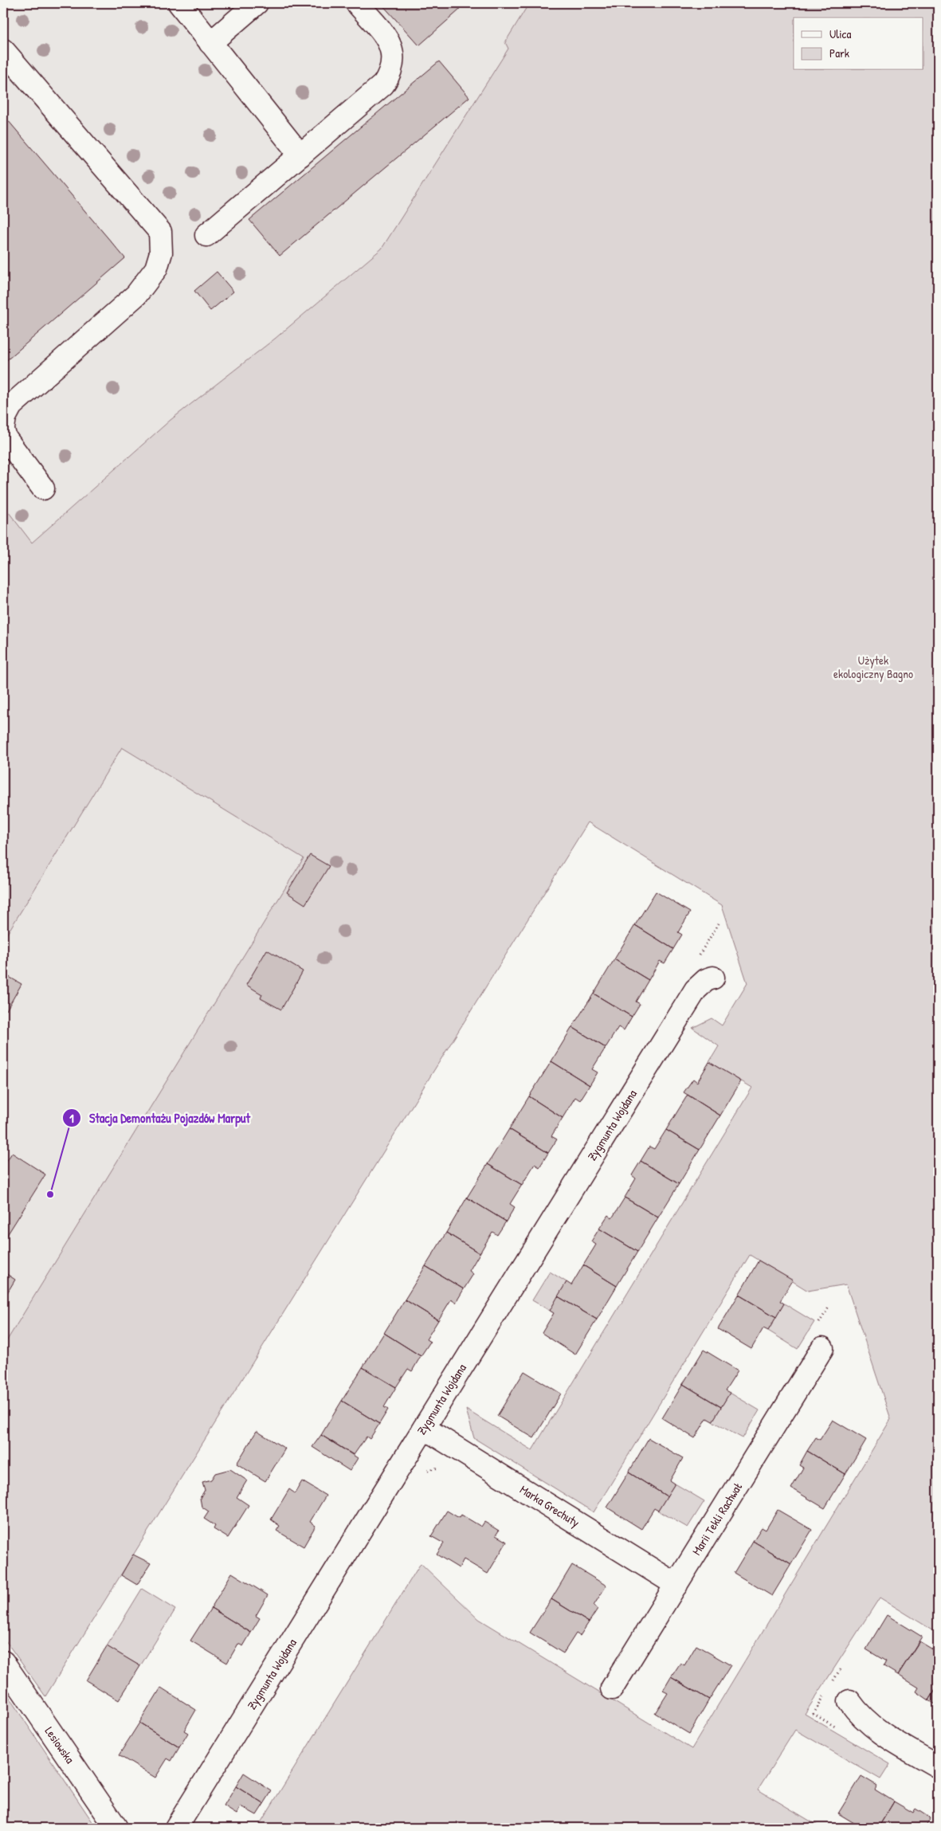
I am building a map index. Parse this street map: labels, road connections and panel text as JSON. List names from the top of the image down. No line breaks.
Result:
{"streets":{"street":["Zygmunta Wojdana","Marka Grechuty","Marii Tekli Rachwał","Lesiowska"]},"crossings":[["Zygmunta Wojdana","Marka Grechuty"],["Marka Grechuty","Marii Tekli Rachwał"]],"parks":["Użytek ekologiczny Bagno"],"places":["Stacja Demontażu Pojazdów Marput"],"legend":["Ulica","Park"]}
